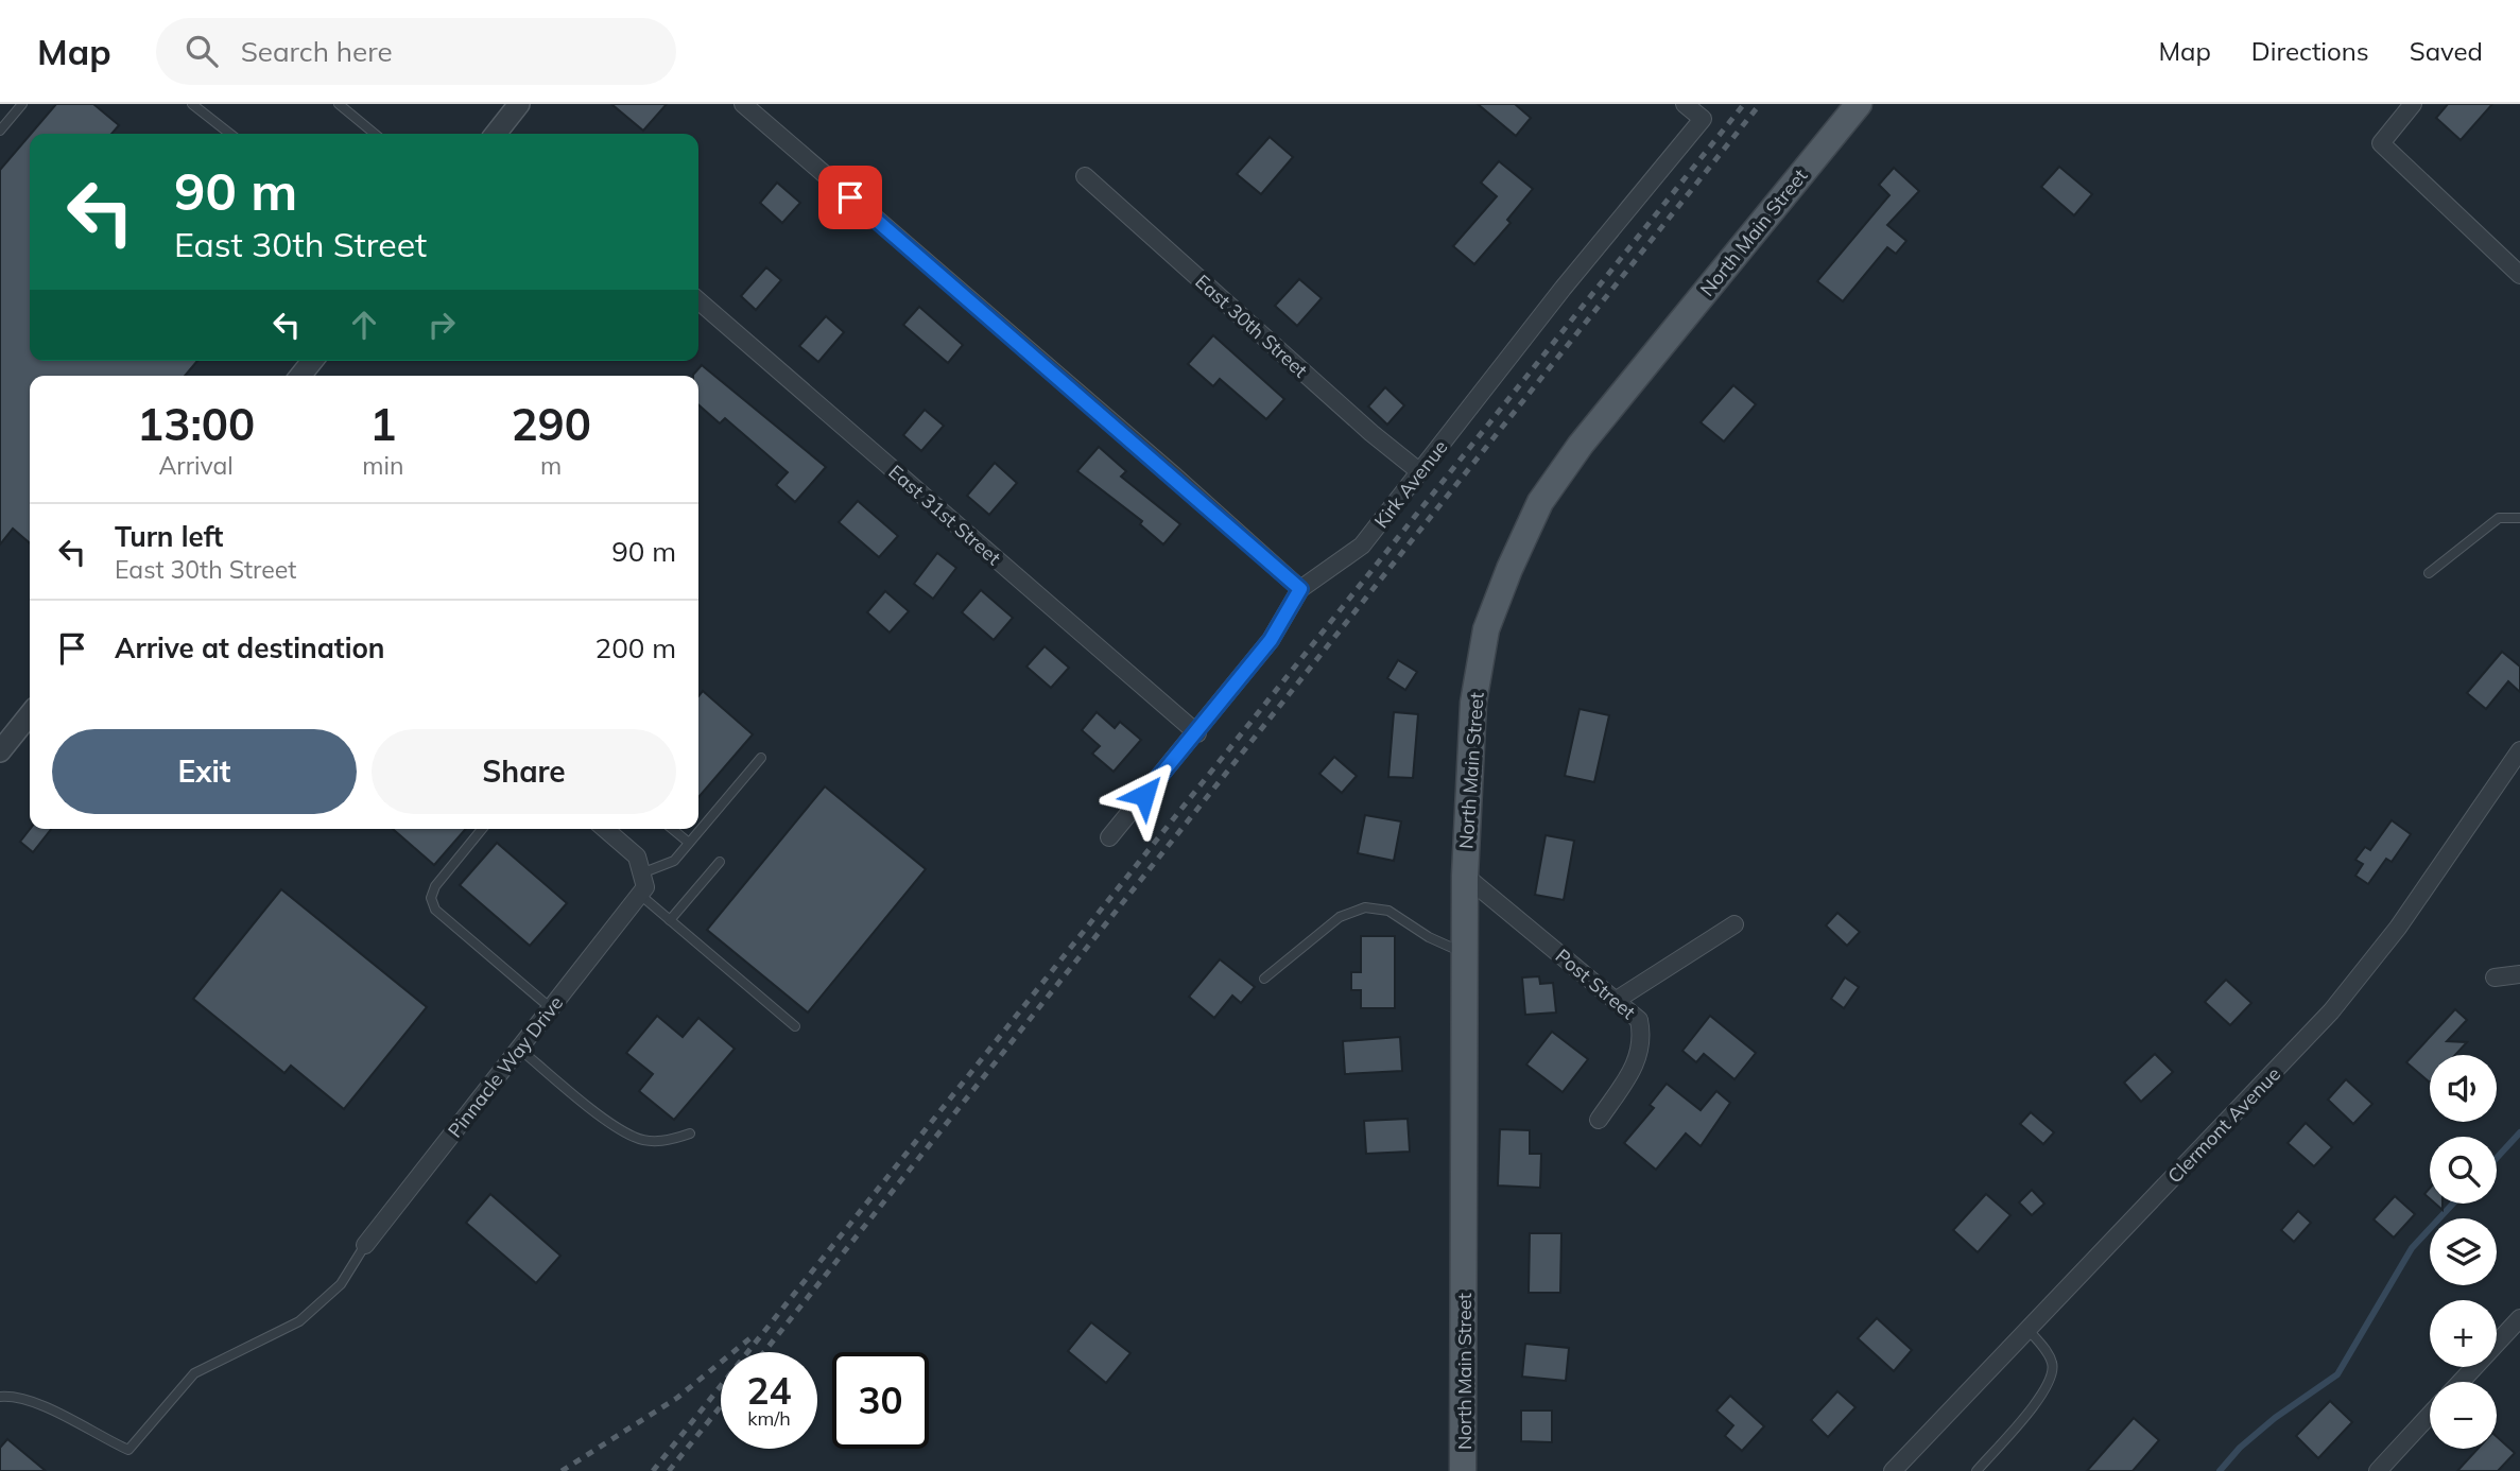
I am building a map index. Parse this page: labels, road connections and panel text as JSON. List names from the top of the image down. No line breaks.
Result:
{"streets":{"main road":["North Main Street"],"street":["East 30th Street","Kirk Avenue","East 31st Street","Post Street","Pinnacle Way Drive","Clermont Avenue"]},"crossings":[["North Main Street","Post Street"],["East 30th Street","Kirk Avenue"],["Kirk Avenue","East 31st Street"]],"page":{"header":"Map","search":"Search here","nav":["Map","Directions","Saved"],"turn":["90 m","East 30th Street"],"eta":["13:00","Arrival","1","min","290","m"],"list":[{"name":"Turn left","note":"East 30th Street","value":"90 m"},{"name":"Arrive at destination","value":"200 m"}],"buttons":["Exit","Share"],"map_buttons":["+","−"],"speed":"24 km/h","limit":"30"}}
